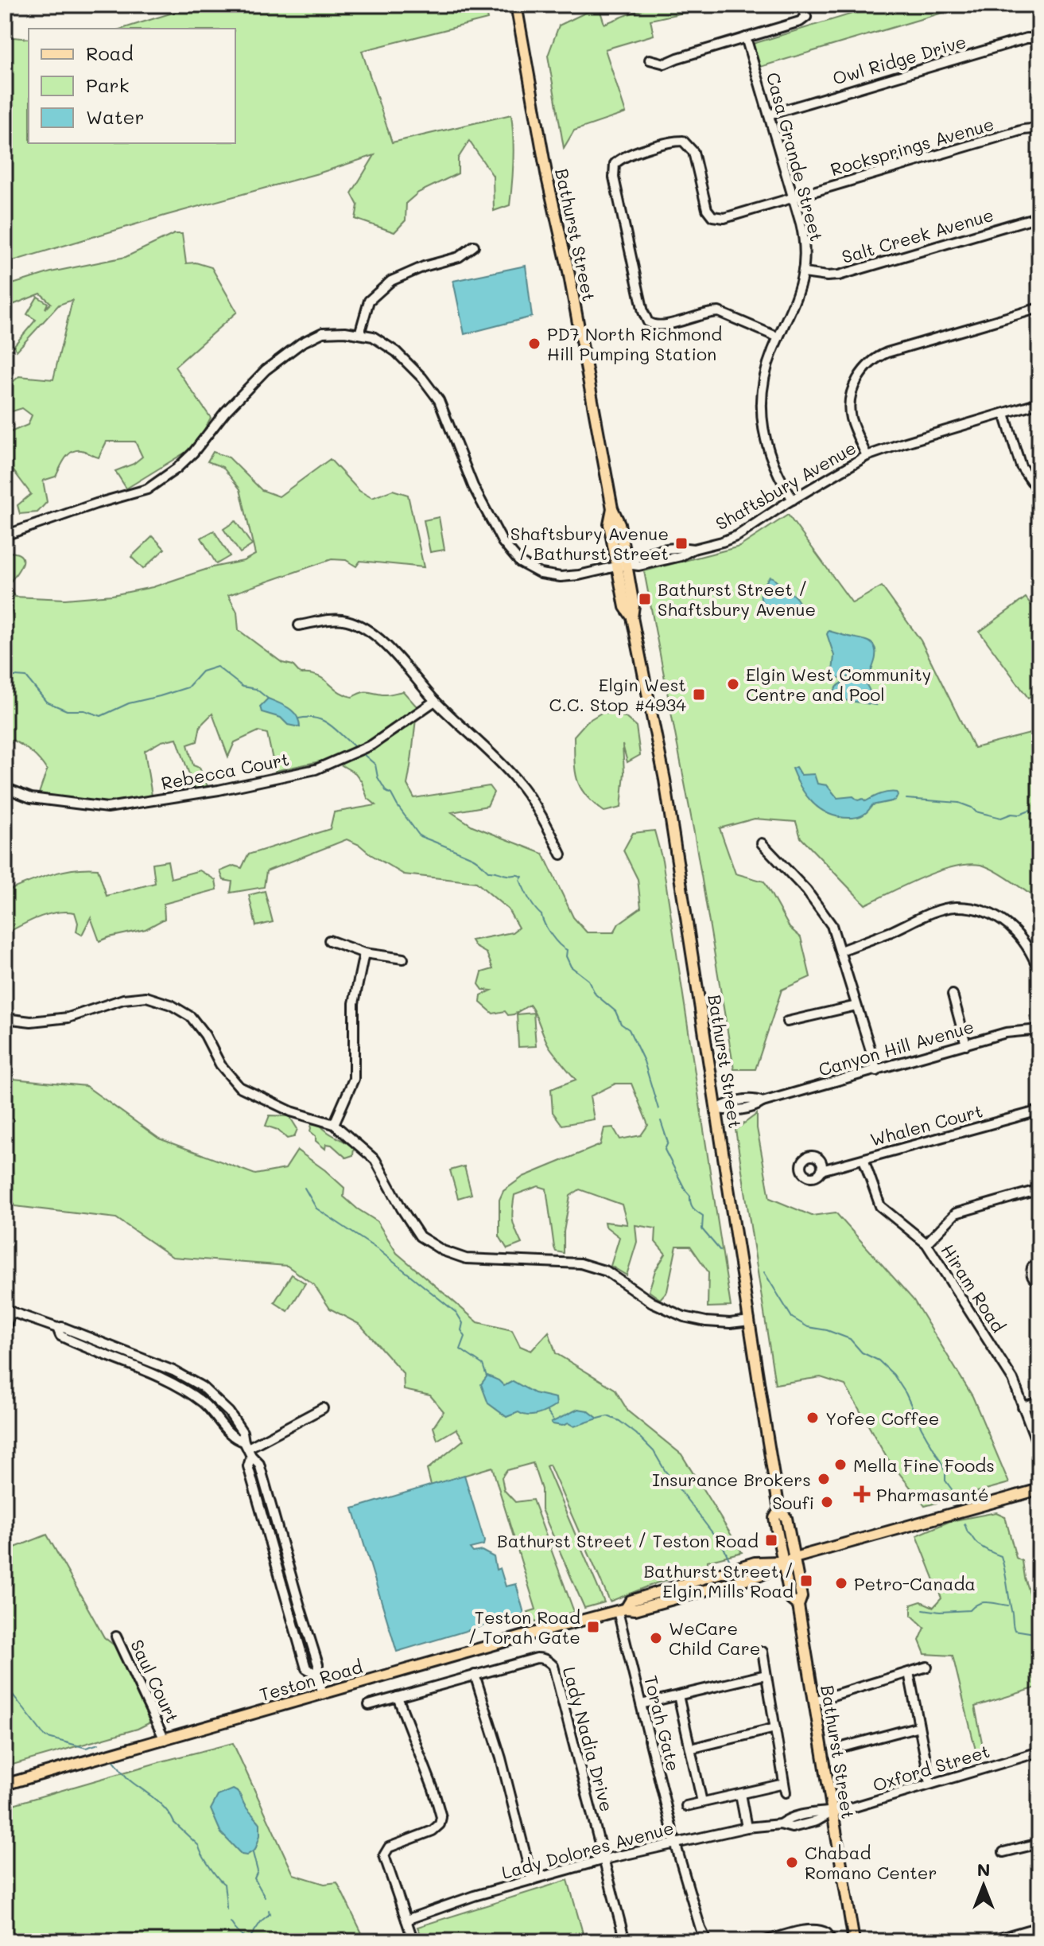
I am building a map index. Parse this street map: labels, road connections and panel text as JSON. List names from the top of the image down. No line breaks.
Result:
{"streets":{"main road":["Bathurst Street","Teston Road"],"street":["Owl Ridge Drive","Rocksprings Avenue","Casa Grande Street","Salt Creek Avenue","Shaftsbury Avenue","Rebecca Court","Canyon Hill Avenue","Whalen Court","Hiram Road","Saul Court","Torah Gate","Lady Nadia Drive","Oxford Street","Lady Dolores Avenue"]},"crossings":[["Owl Ridge Drive","Casa Grande Street"],["Rocksprings Avenue","Casa Grande Street"],["Casa Grande Street","Salt Creek Avenue"],["Casa Grande Street","Shaftsbury Avenue"],["Bathurst Street","Shaftsbury Avenue"],["Bathurst Street","Canyon Hill Avenue"],["Bathurst Street","Teston Road"],["Bathurst Street","Oxford Street"],["Bathurst Street","Lady Dolores Avenue"],["Whalen Court","Hiram Road"],["Teston Road","Saul Court"],["Teston Road","Torah Gate"],["Torah Gate","Lady Dolores Avenue"],["Lady Nadia Drive","Lady Dolores Avenue"],["Oxford Street","Lady Dolores Avenue"]],"places":{"other":["PD7 North Richmond Hill Pumping Station","Elgin West Community Centre and Pool","Yofee Coffee","Mella Fine Foods","Insurance Brokers","Soufi","Petro-Canada","WeCare Child Care","Chabad Romano Center"],"transit":["Shaftsbury Avenue / Bathurst Street","Bathurst Street / Shaftsbury Avenue","Elgin West C.C. Stop #4934","Bathurst Street / Teston Road","Bathurst Street / Elgin Mills Road","Teston Road / Torah Gate"],"health":["Pharmasanté"]},"legend":["Road","Park","Water"],"north":"top"}
